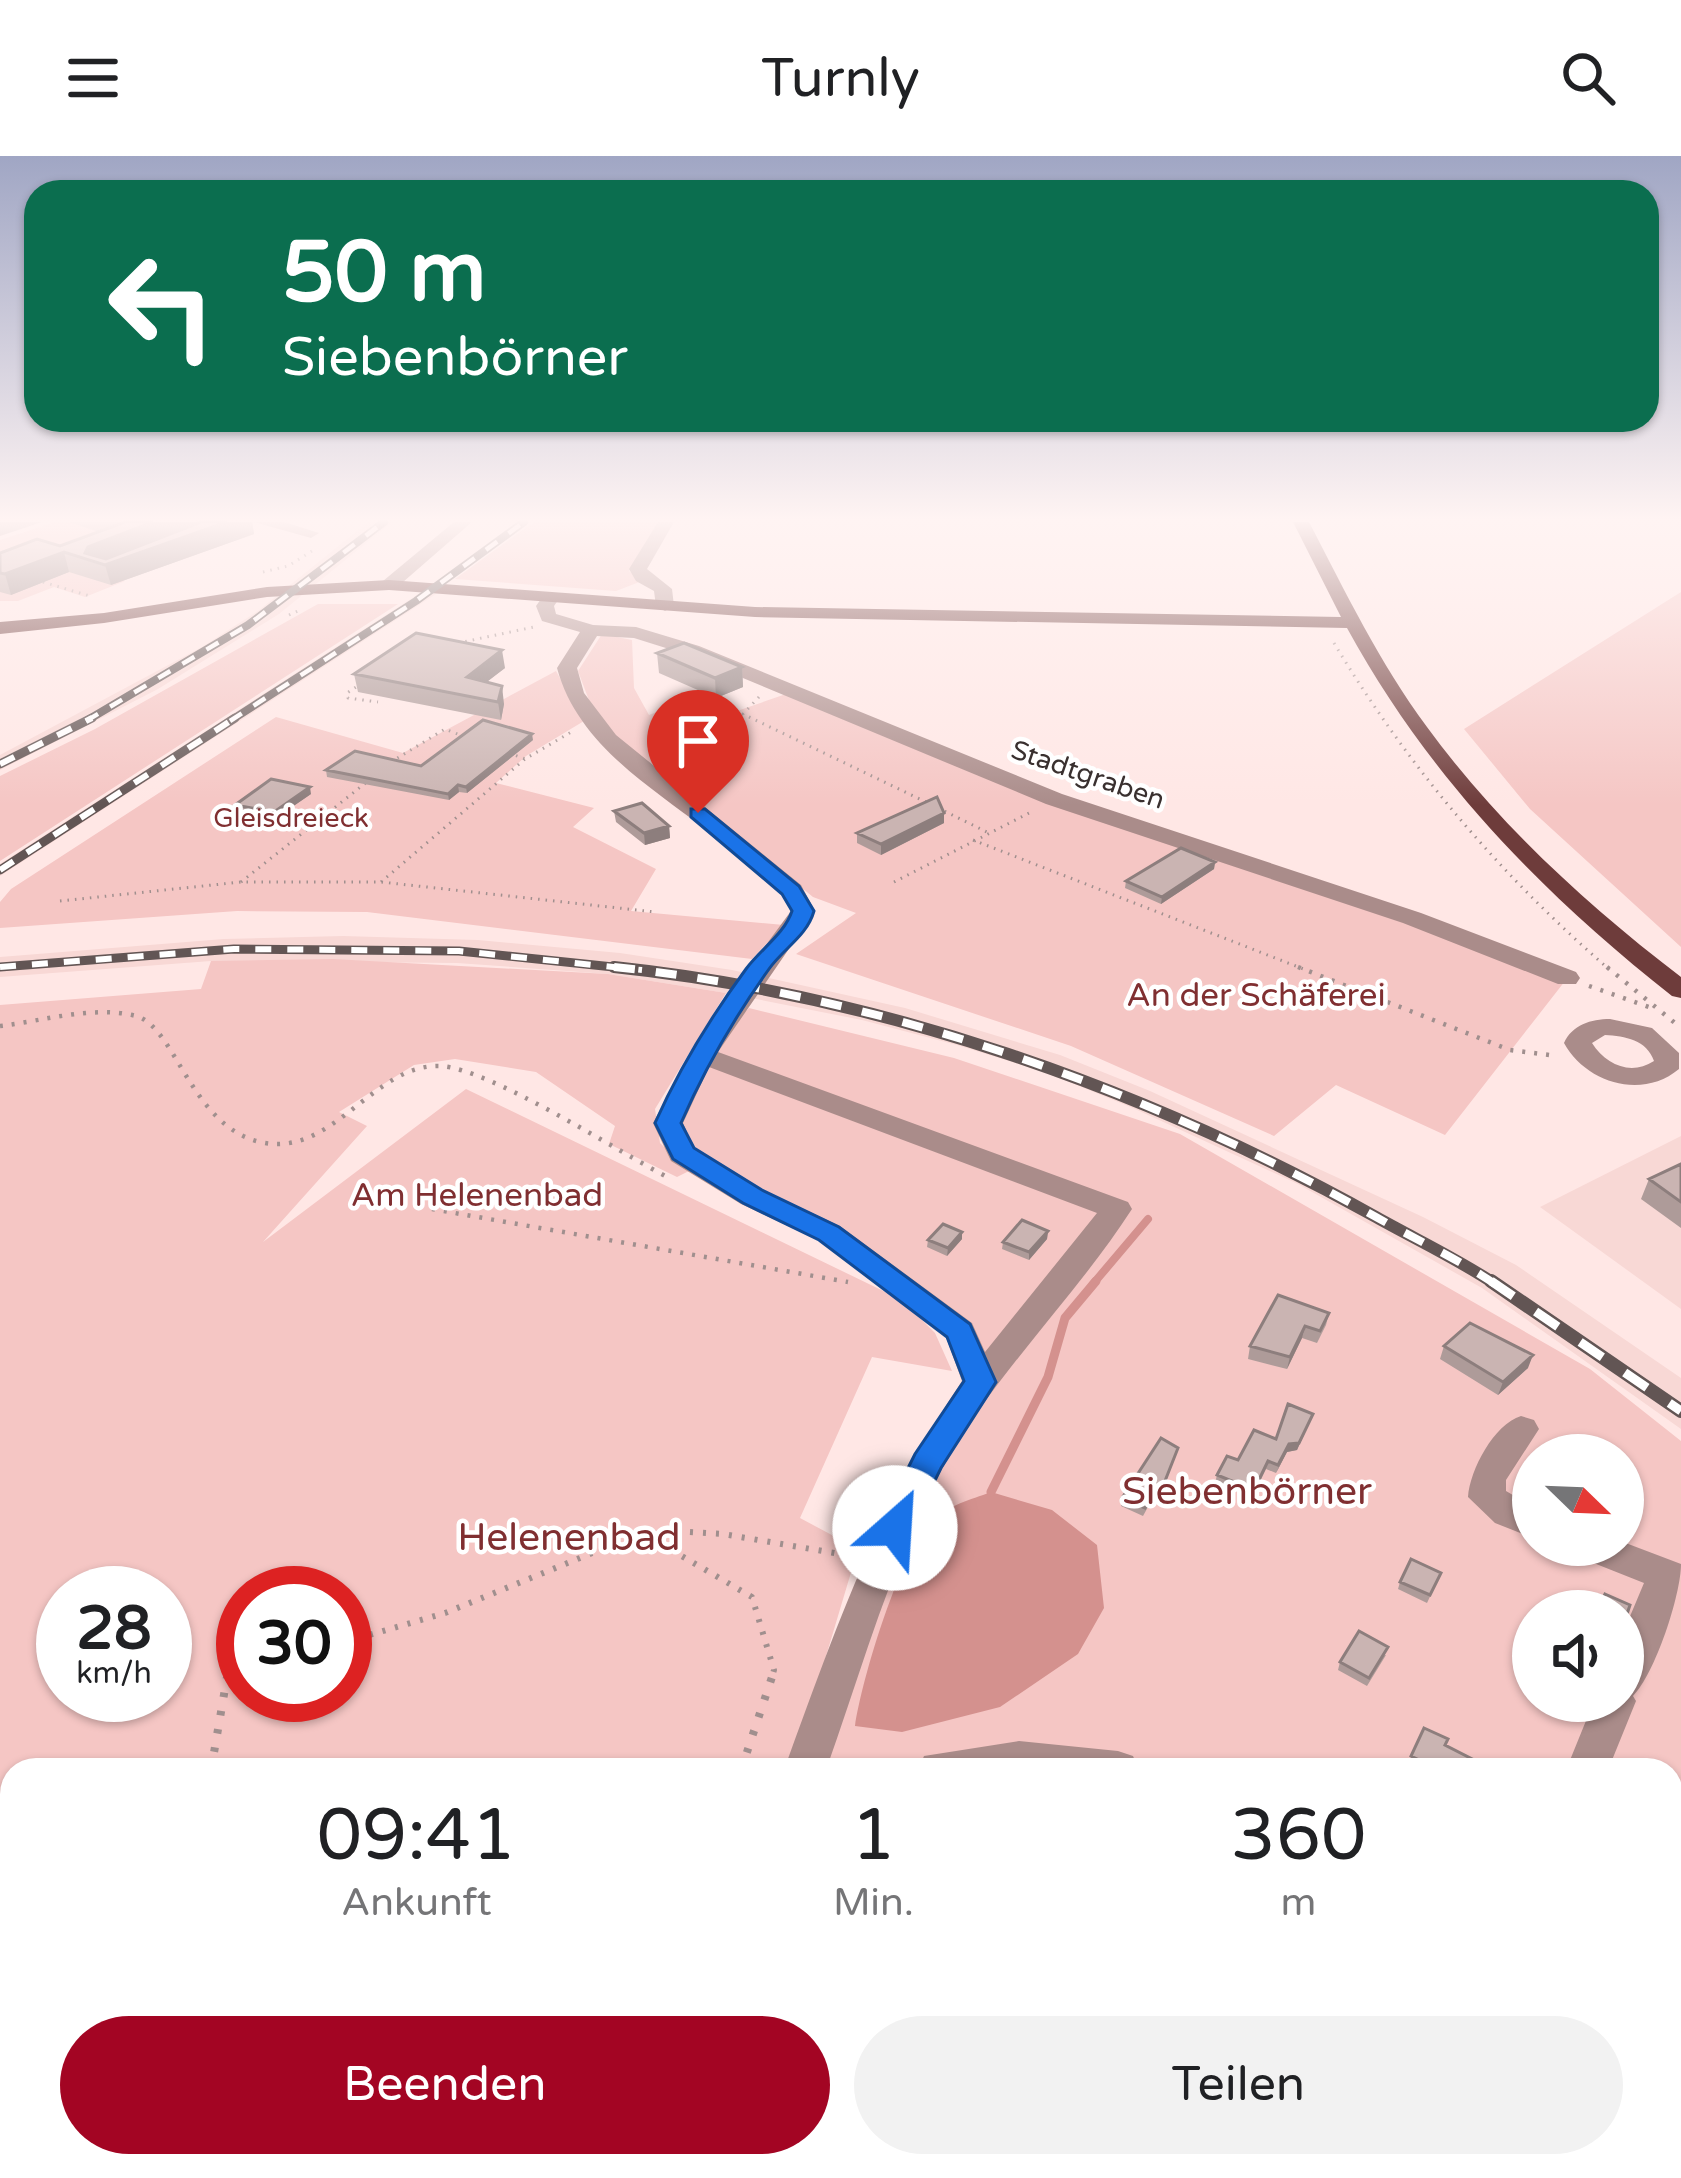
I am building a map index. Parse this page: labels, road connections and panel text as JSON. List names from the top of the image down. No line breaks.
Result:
{"streets":{"street":["Stadtgraben"]},"parks":["Gleisdreieck","An der Schäferei","Am Helenenbad","Siebenbörner","Helenenbad"],"north":"bottom right","page":{"header":"Turnly","turn":["50 m","Siebenbörner"],"speed":"28 km/h","limit":"30","eta":["09:41","Ankunft","1","Min.","360","m"],"buttons":["Beenden","Teilen"]}}
